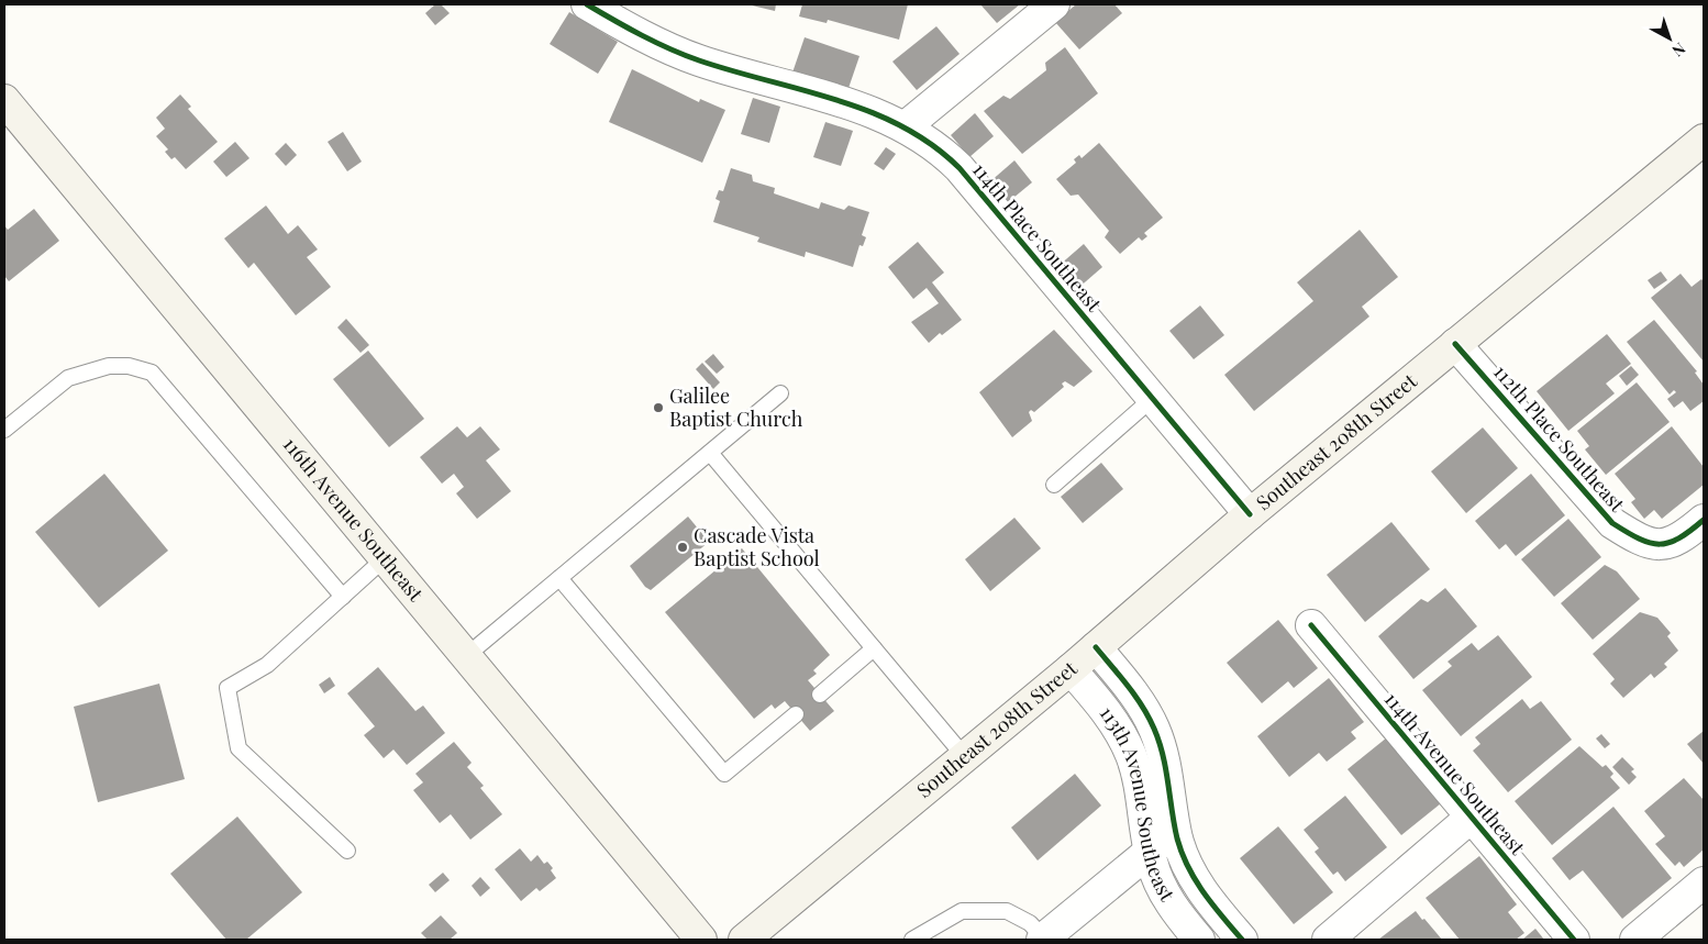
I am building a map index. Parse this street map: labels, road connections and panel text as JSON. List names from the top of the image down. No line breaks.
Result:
{"streets":{"main road":["Southeast 208th Street","116th Avenue Southeast"],"street":["114th Place Southeast","112th Place Southeast","114th Avenue Southeast","113th Avenue Southeast"]},"crossings":[["114th Place Southeast","Southeast 208th Street"],["112th Place Southeast","Southeast 208th Street"],["Southeast 208th Street","113th Avenue Southeast"]],"places":["Galilee Baptist Church","Cascade Vista Baptist School"],"north":"bottom right"}
